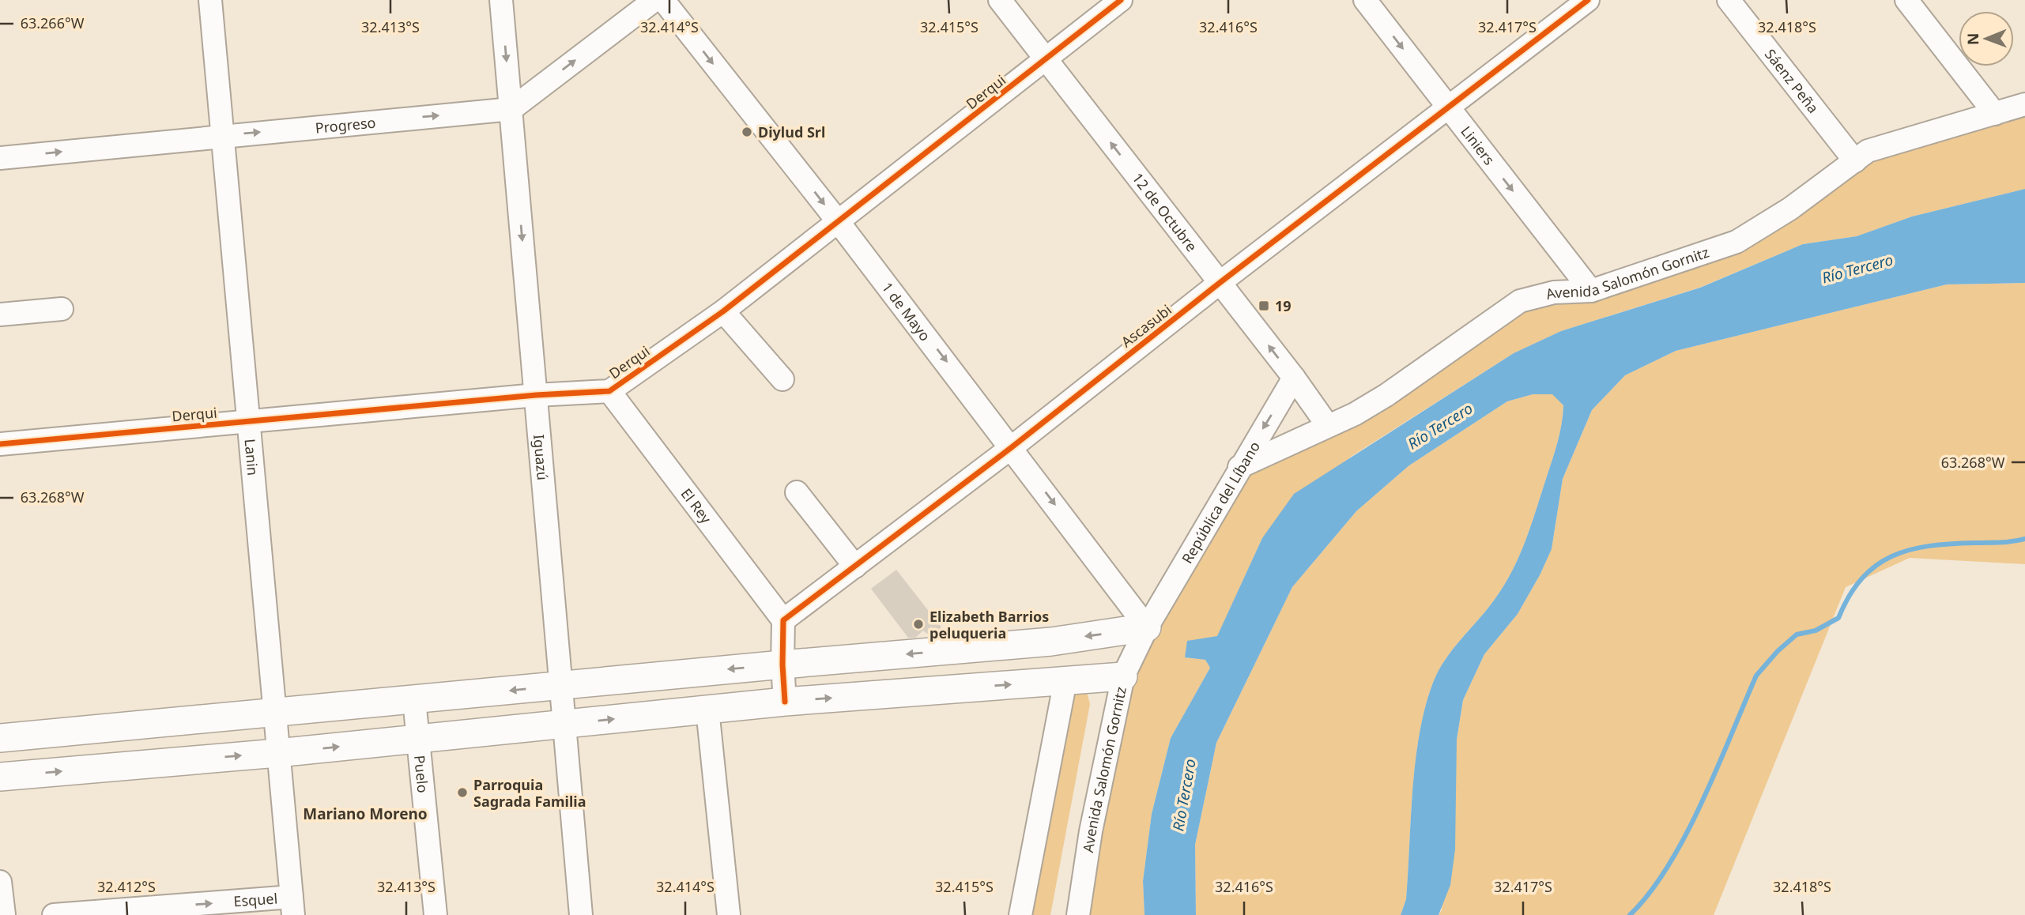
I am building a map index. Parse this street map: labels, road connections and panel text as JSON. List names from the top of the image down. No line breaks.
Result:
{"streets":{"street":["Sáenz Peña","Derqui","Progreso","Liniers","12 de Octubre","Avenida Salomón Gornitz","1 de Mayo","Ascasubi","Lanin","Iguazú","República del Líbano","El Rey","Puelo","Esquel"]},"crossings":[["Sáenz Peña","Avenida Salomón Gornitz"],["Derqui","12 de Octubre"],["Derqui","1 de Mayo"],["Derqui","Lanin"],["Derqui","Iguazú"],["Derqui","El Rey"],["Progreso","Lanin"],["Progreso","Iguazú"],["Liniers","Avenida Salomón Gornitz"],["Liniers","Ascasubi"],["12 de Octubre","Avenida Salomón Gornitz"],["12 de Octubre","Ascasubi"],["12 de Octubre","República del Líbano"],["Avenida Salomón Gornitz","1 de Mayo"],["Avenida Salomón Gornitz","República del Líbano"],["1 de Mayo","Ascasubi"],["1 de Mayo","República del Líbano"],["Ascasubi","El Rey"],["Lanin","Esquel"]],"one_way":["Progreso","Liniers","12 de Octubre","1 de Mayo","Iguazú","República del Líbano","Esquel"],"districts":["Mariano Moreno"],"water":["Río Tercero"],"places":{"other":["Diylud Srl","Elizabeth Barrios peluqueria","Parroquia Sagrada Familia"],"transit":["19"]},"north":"left","coordinates":["63.266°W","32.413°S","32.414°S","32.415°S","32.416°S","32.417°S","32.418°S","63.268°W","32.412°S"]}
